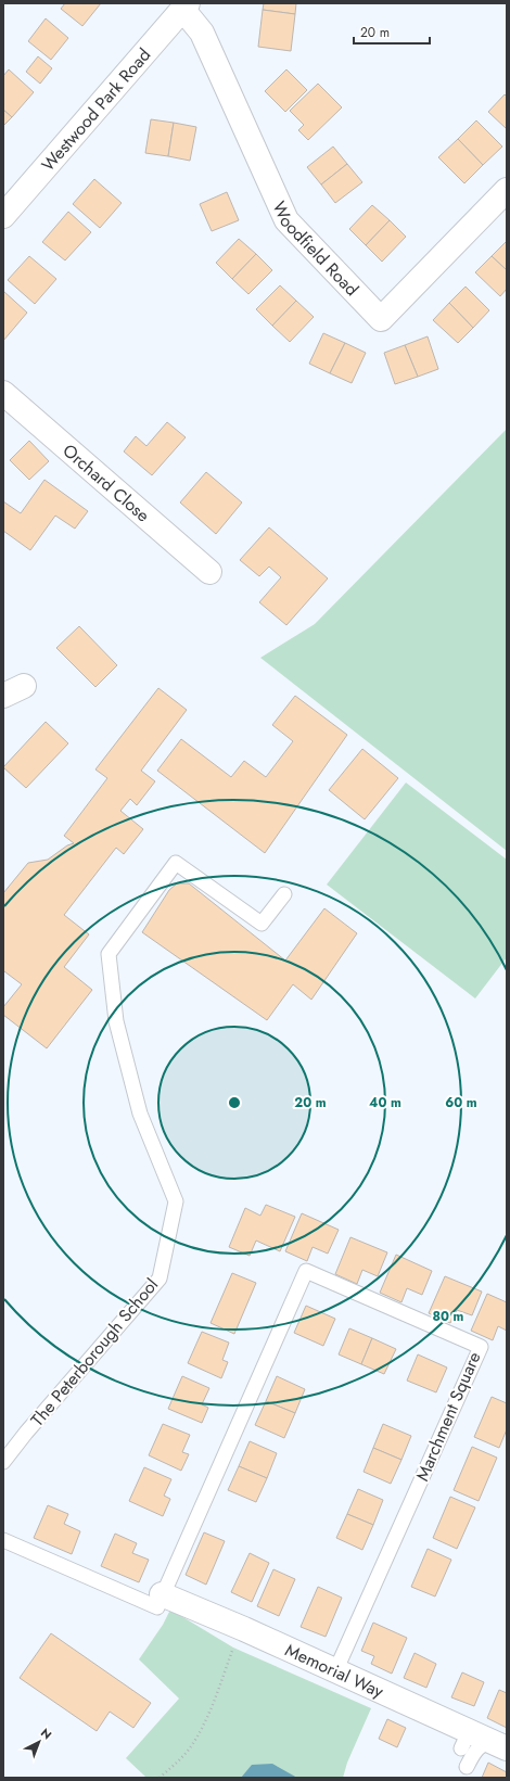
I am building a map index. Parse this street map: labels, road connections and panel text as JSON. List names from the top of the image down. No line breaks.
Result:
{"streets":{"street":["Westwood Park Road","Woodfield Road","Orchard Close","Memorial Way"],"lane":["The Peterborough School","Marchment Square"]},"crossings":[["Westwood Park Road","Woodfield Road"],["Marchment Square","Memorial Way"]],"scale_bar":"20 m","north":"top right","rings":["20 m","40 m","60 m","80 m"]}
